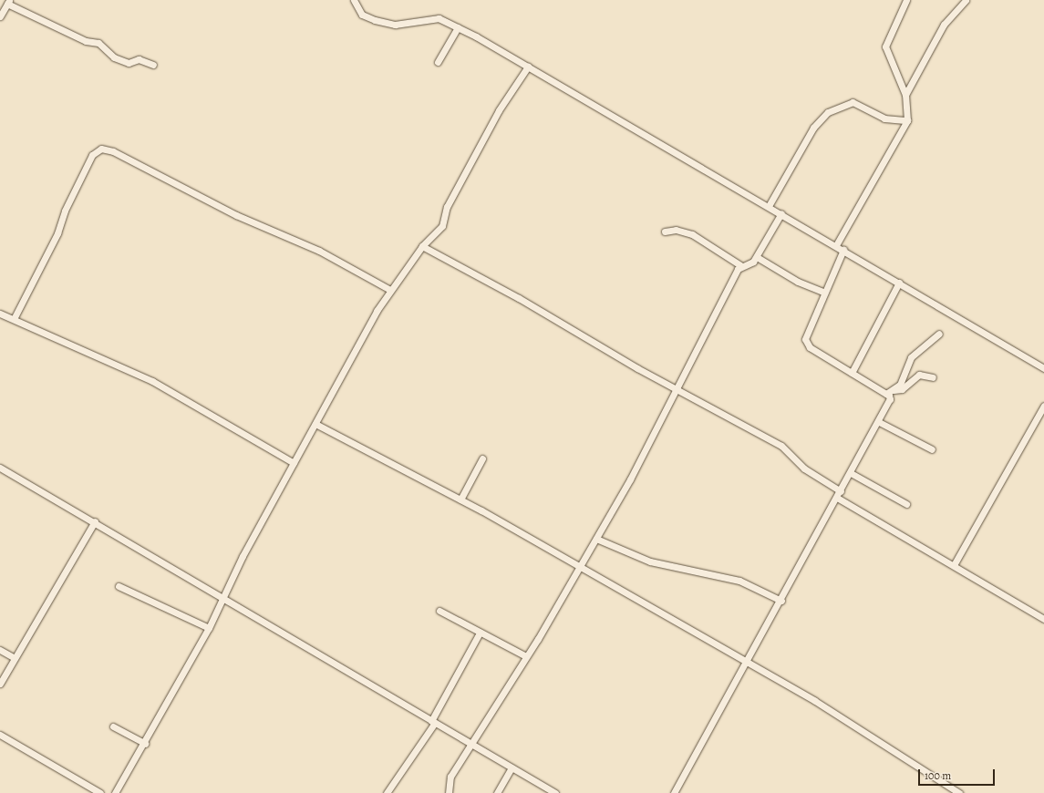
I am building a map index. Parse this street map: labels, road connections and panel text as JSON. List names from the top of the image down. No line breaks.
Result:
{"scale_bar":"100 m"}
